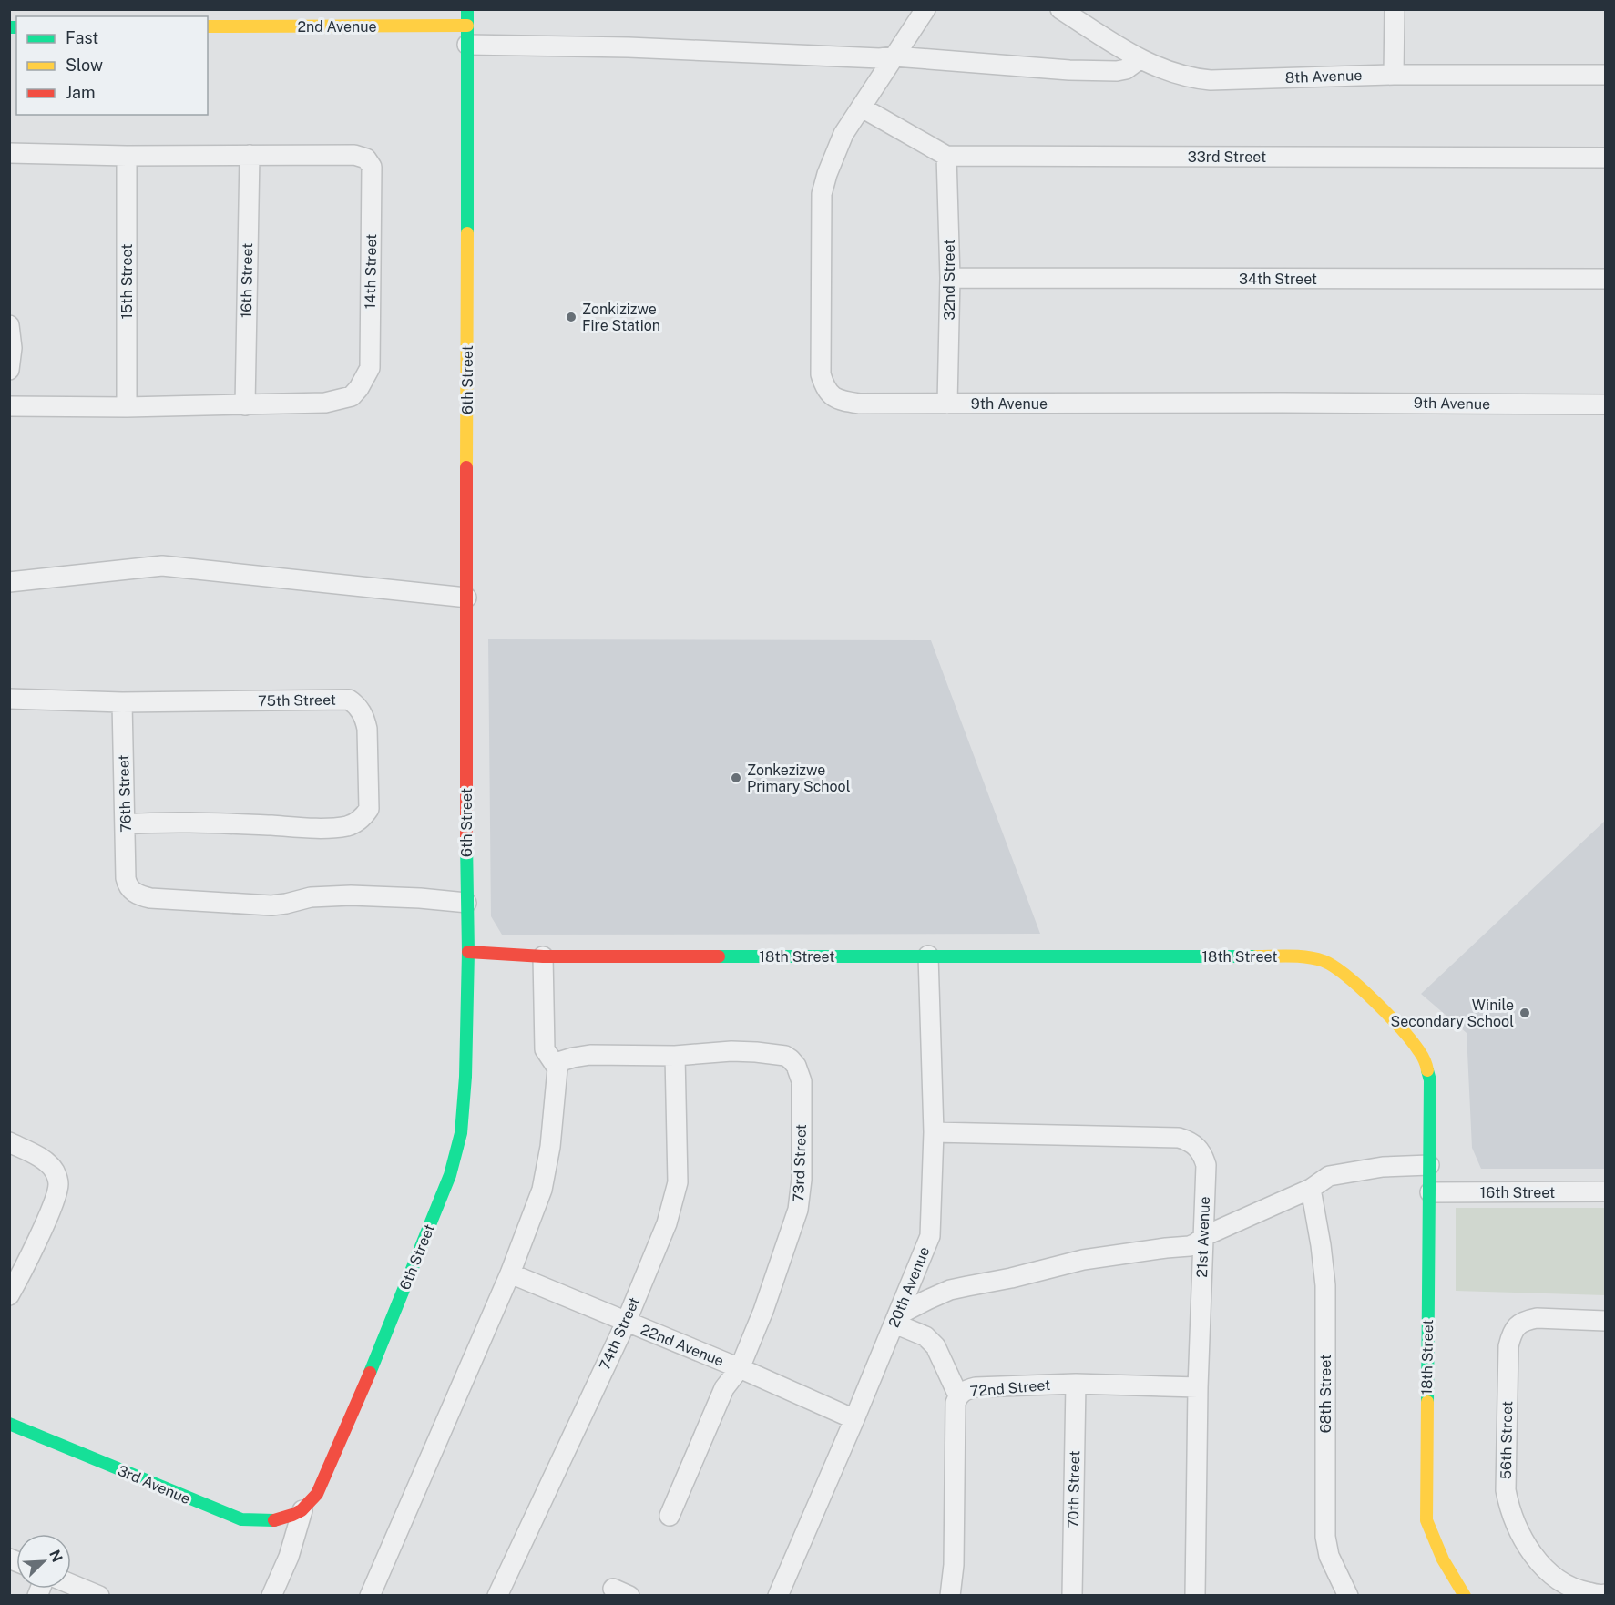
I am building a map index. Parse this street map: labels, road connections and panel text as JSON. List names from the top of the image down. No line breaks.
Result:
{"streets":{"street":["2nd Avenue","8th Avenue","33rd Street","14th Street","34th Street","32nd Street","16th Street","15th Street","6th Street","9th Avenue","75th Street","76th Street","18th Street","73rd Street","21st Avenue","20th Avenue","74th Street","22nd Avenue","72nd Street","68th Street","56th Street","3rd Avenue","70th Street"]},"crossings":[["2nd Avenue","6th Street"],["33rd Street","32nd Street"],["33rd Street","9th Avenue"],["14th Street","16th Street"],["14th Street","15th Street"],["34th Street","32nd Street"],["32nd Street","9th Avenue"],["16th Street","18th Street"],["6th Street","76th Street"],["6th Street","18th Street"],["6th Street","3rd Avenue"],["75th Street","76th Street"],["18th Street","20th Avenue"],["73rd Street","74th Street"],["73rd Street","22nd Avenue"],["21st Avenue","20th Avenue"],["21st Avenue","72nd Street"],["20th Avenue","22nd Avenue"],["74th Street","22nd Avenue"],["72nd Street","70th Street"]],"places":["Zonkizizwe Fire Station","Zonkezizwe Primary School","Winile Secondary School"],"legend":["Fast","Slow","Jam"],"north":"top right"}
